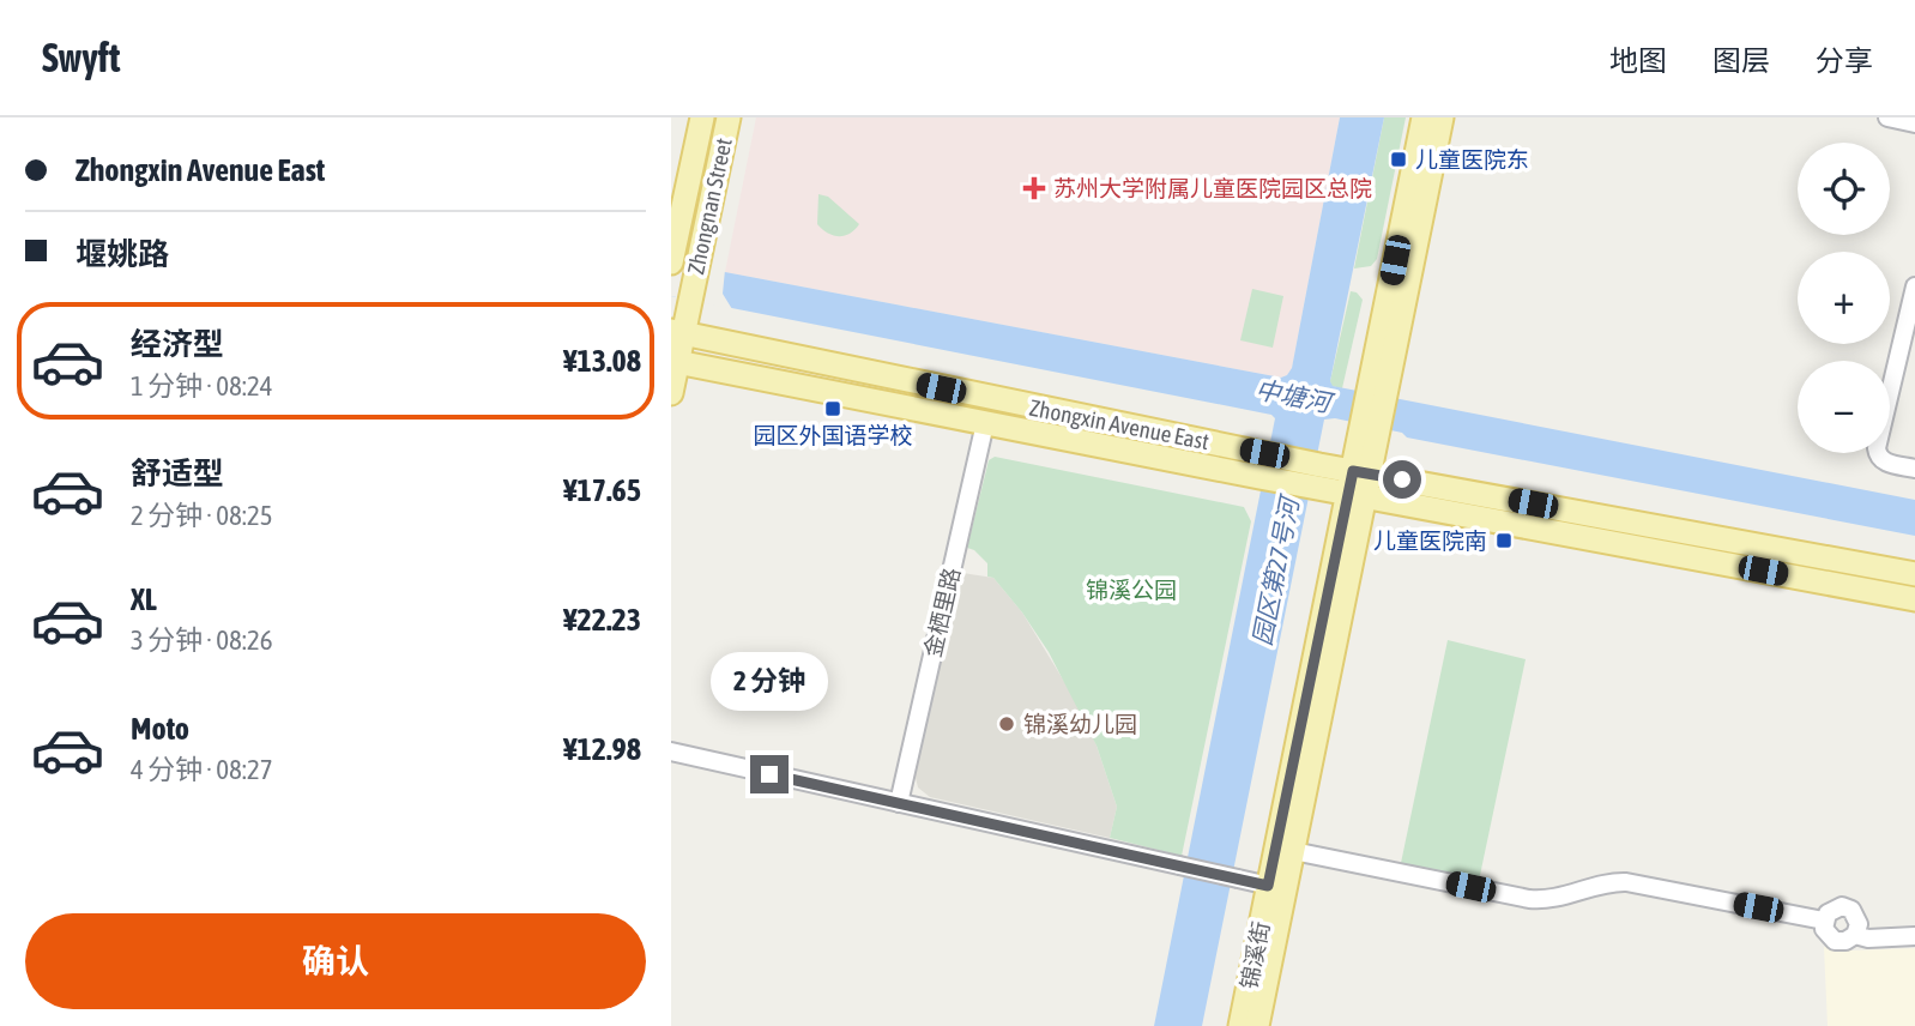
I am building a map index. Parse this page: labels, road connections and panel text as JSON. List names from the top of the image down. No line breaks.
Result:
{"streets":{"main road":["Zhongnan Street","Zhongxin Avenue East","锦溪街"],"street":["金栖里路"]},"crossings":[["Zhongnan Street","Zhongxin Avenue East"],["Zhongxin Avenue East","金栖里路"],["Zhongxin Avenue East","锦溪街"]],"water":["中塘河","园区第27号河"],"parks":["锦溪公园"],"places":{"transit":["儿童医院东","园区外国语学校","儿童医院南"],"health":["苏州大学附属儿童医院园区总院"],"other":["锦溪幼儿园"]},"page":{"header":"Swyft","nav":["地图","图层","分享"],"banner":["Zhongxin Avenue East","堰姚路"],"map_buttons":["+","−"],"list":[{"name":"经济型","note":"1 分钟 · 08:24","value":"¥13.08"},{"name":"舒适型","note":"2 分钟 · 08:25","value":"¥17.65"},{"name":"XL","note":"3 分钟 · 08:26","value":"¥22.23"},{"name":"Moto","note":"4 分钟 · 08:27","value":"¥12.98"}],"bubble":"2 分钟","buttons":"确认"}}
